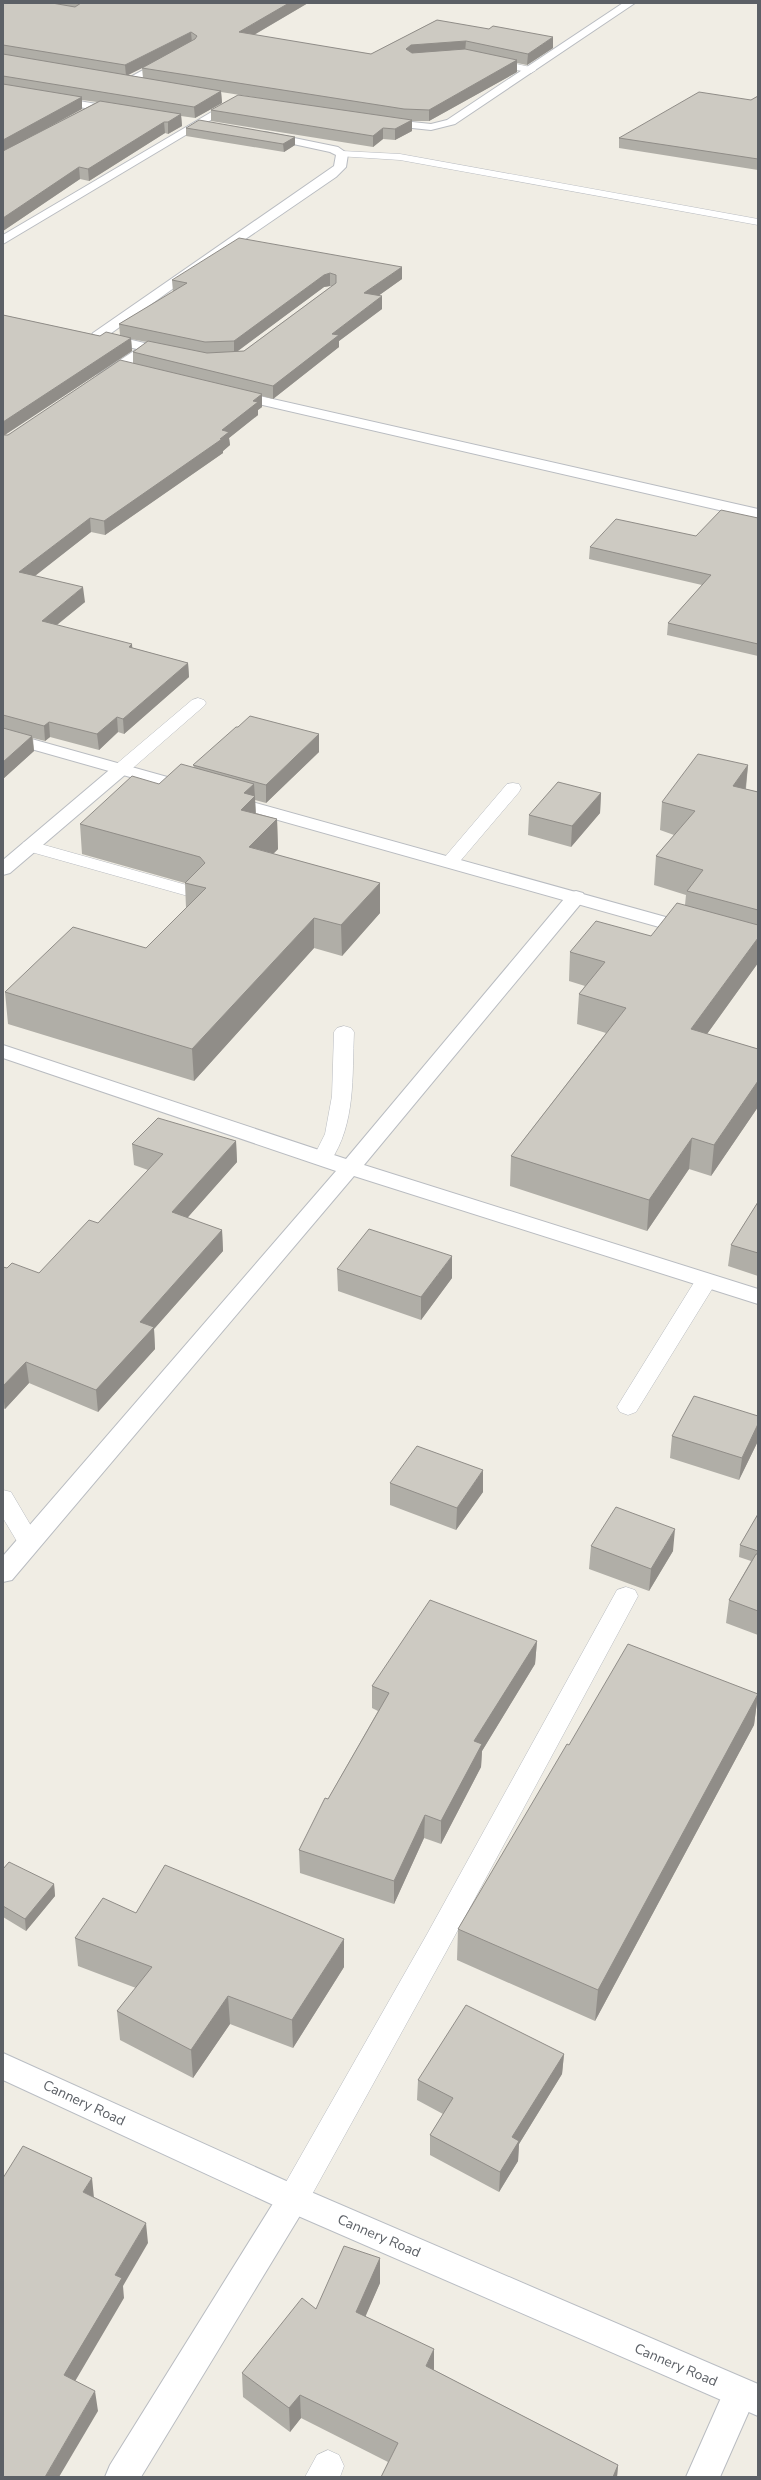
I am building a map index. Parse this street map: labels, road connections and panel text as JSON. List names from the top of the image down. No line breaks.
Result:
{"streets":{"street":["Cannery Road"]}}
